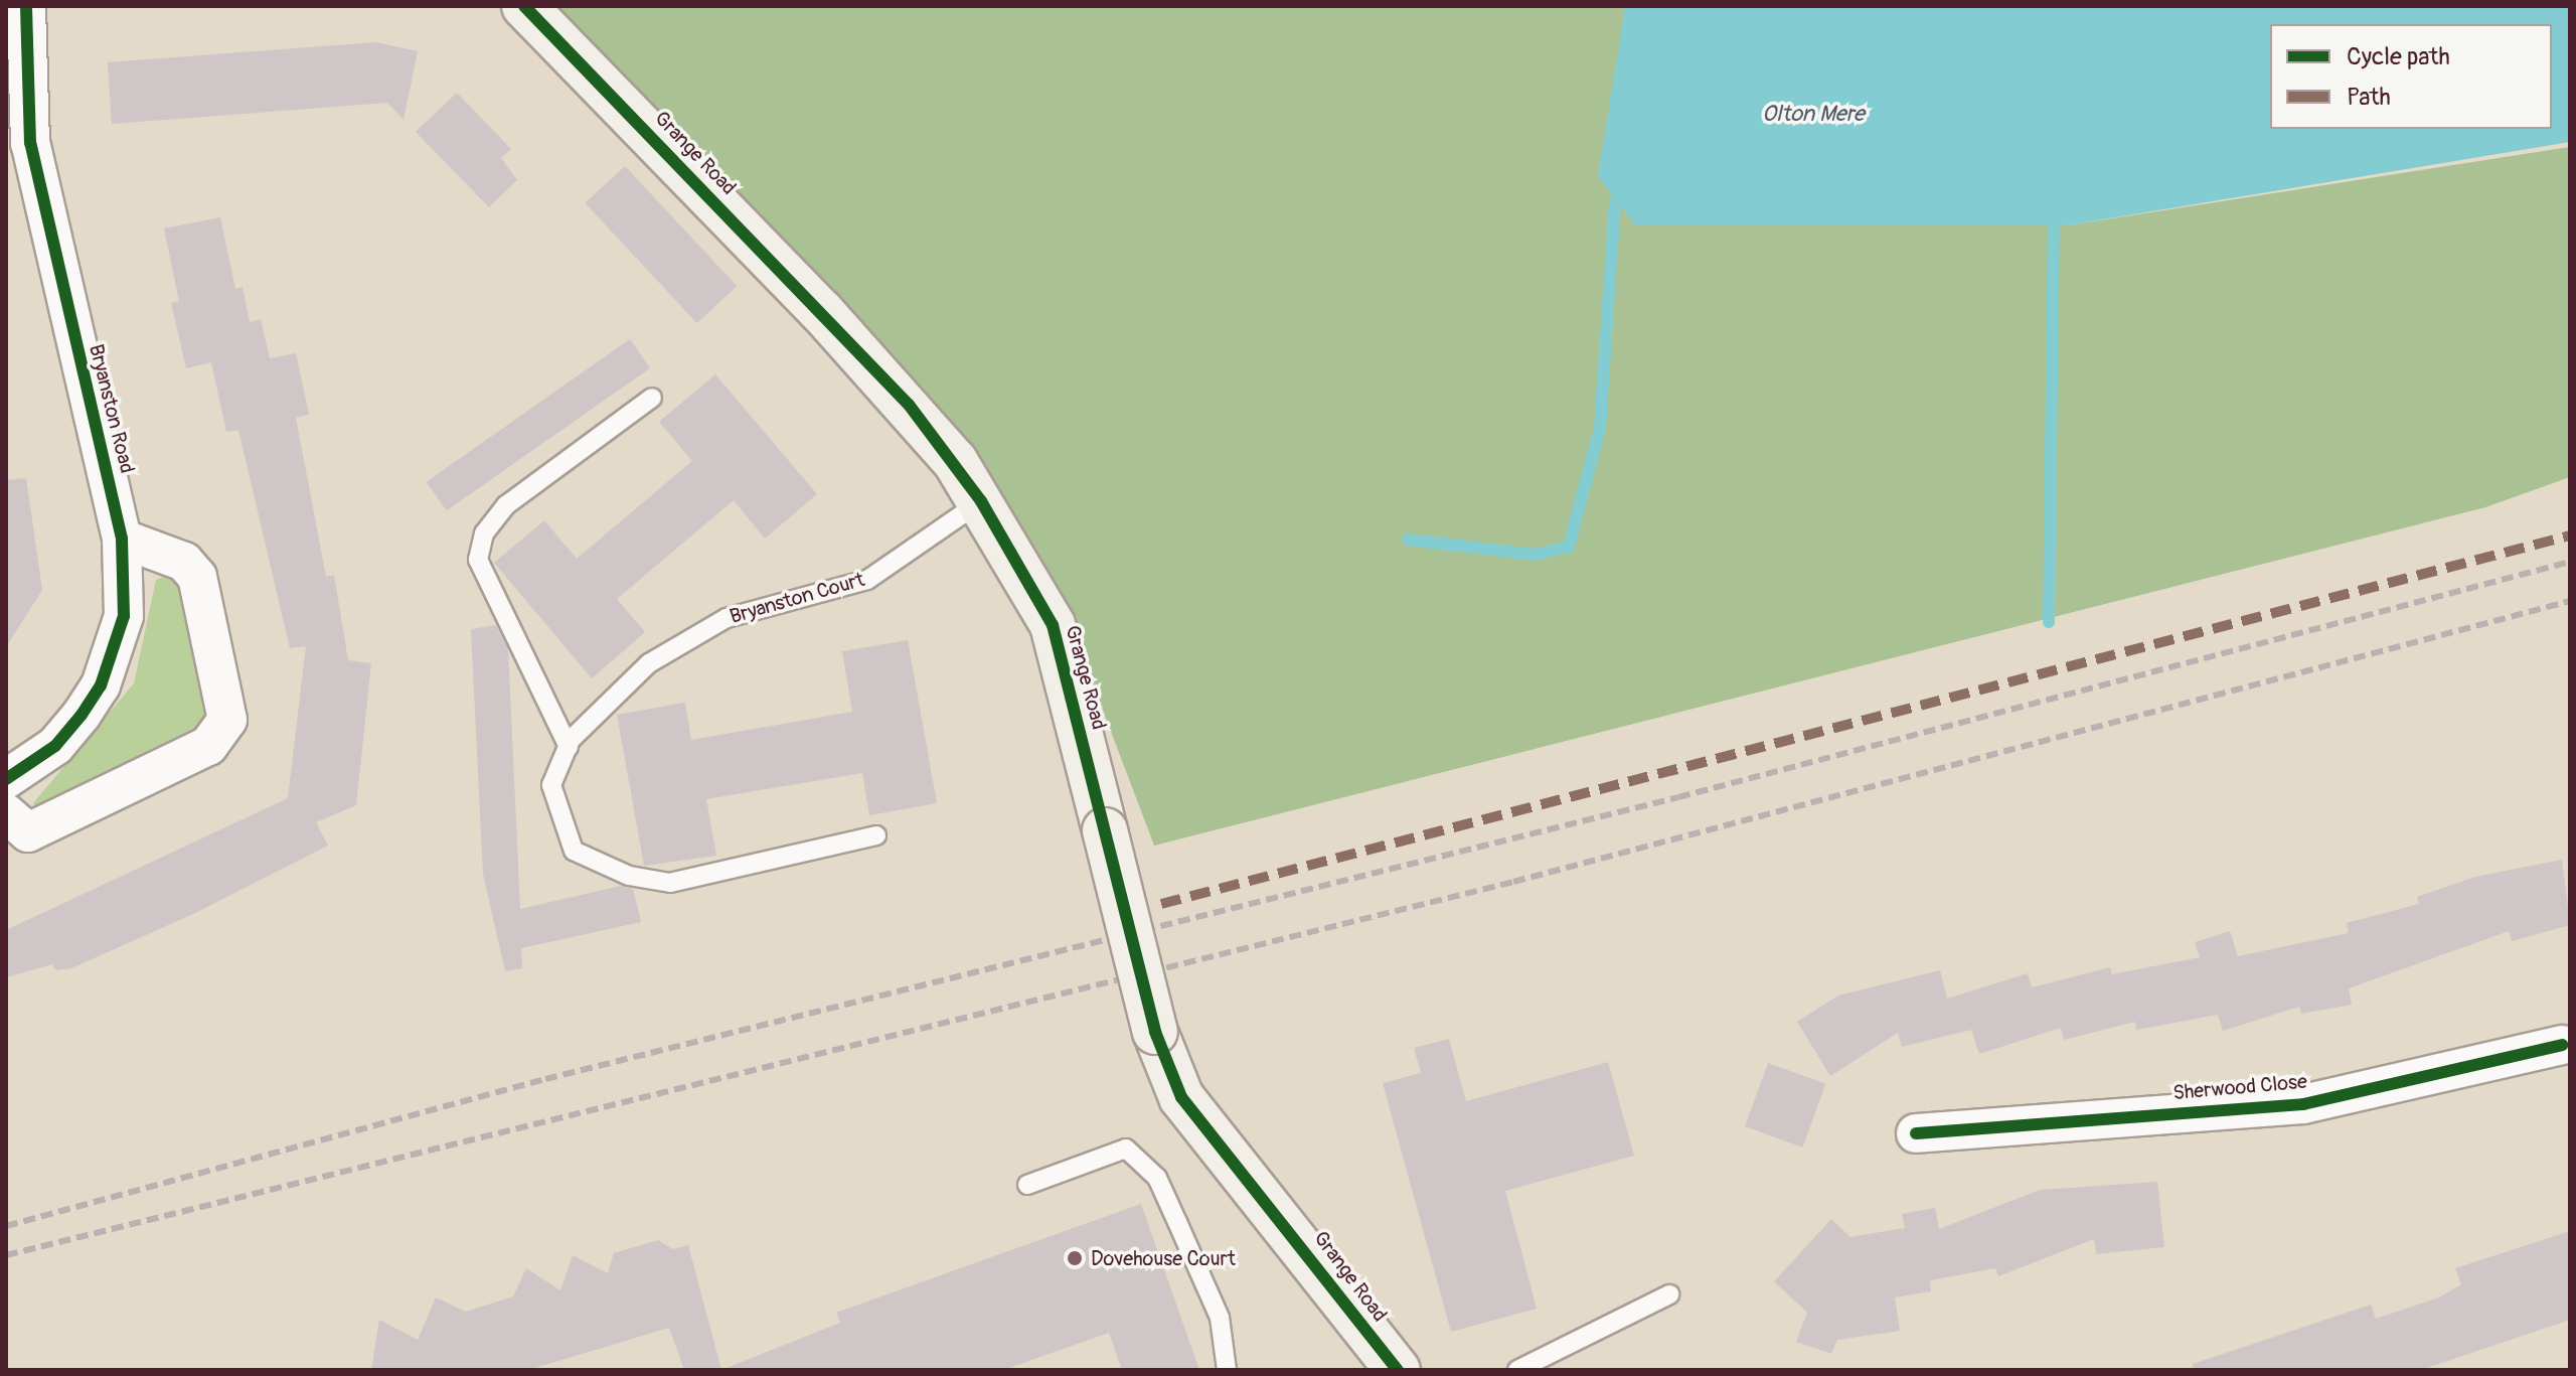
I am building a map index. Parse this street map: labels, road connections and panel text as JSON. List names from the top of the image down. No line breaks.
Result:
{"streets":{"street":["Grange Road","Bryanston Road","Sherwood Close"],"lane":["Bryanston Court"]},"crossings":[["Grange Road","Bryanston Court"]],"water":["Olton Mere"],"places":["Dovehouse Court"],"legend":["Cycle path","Path"]}
